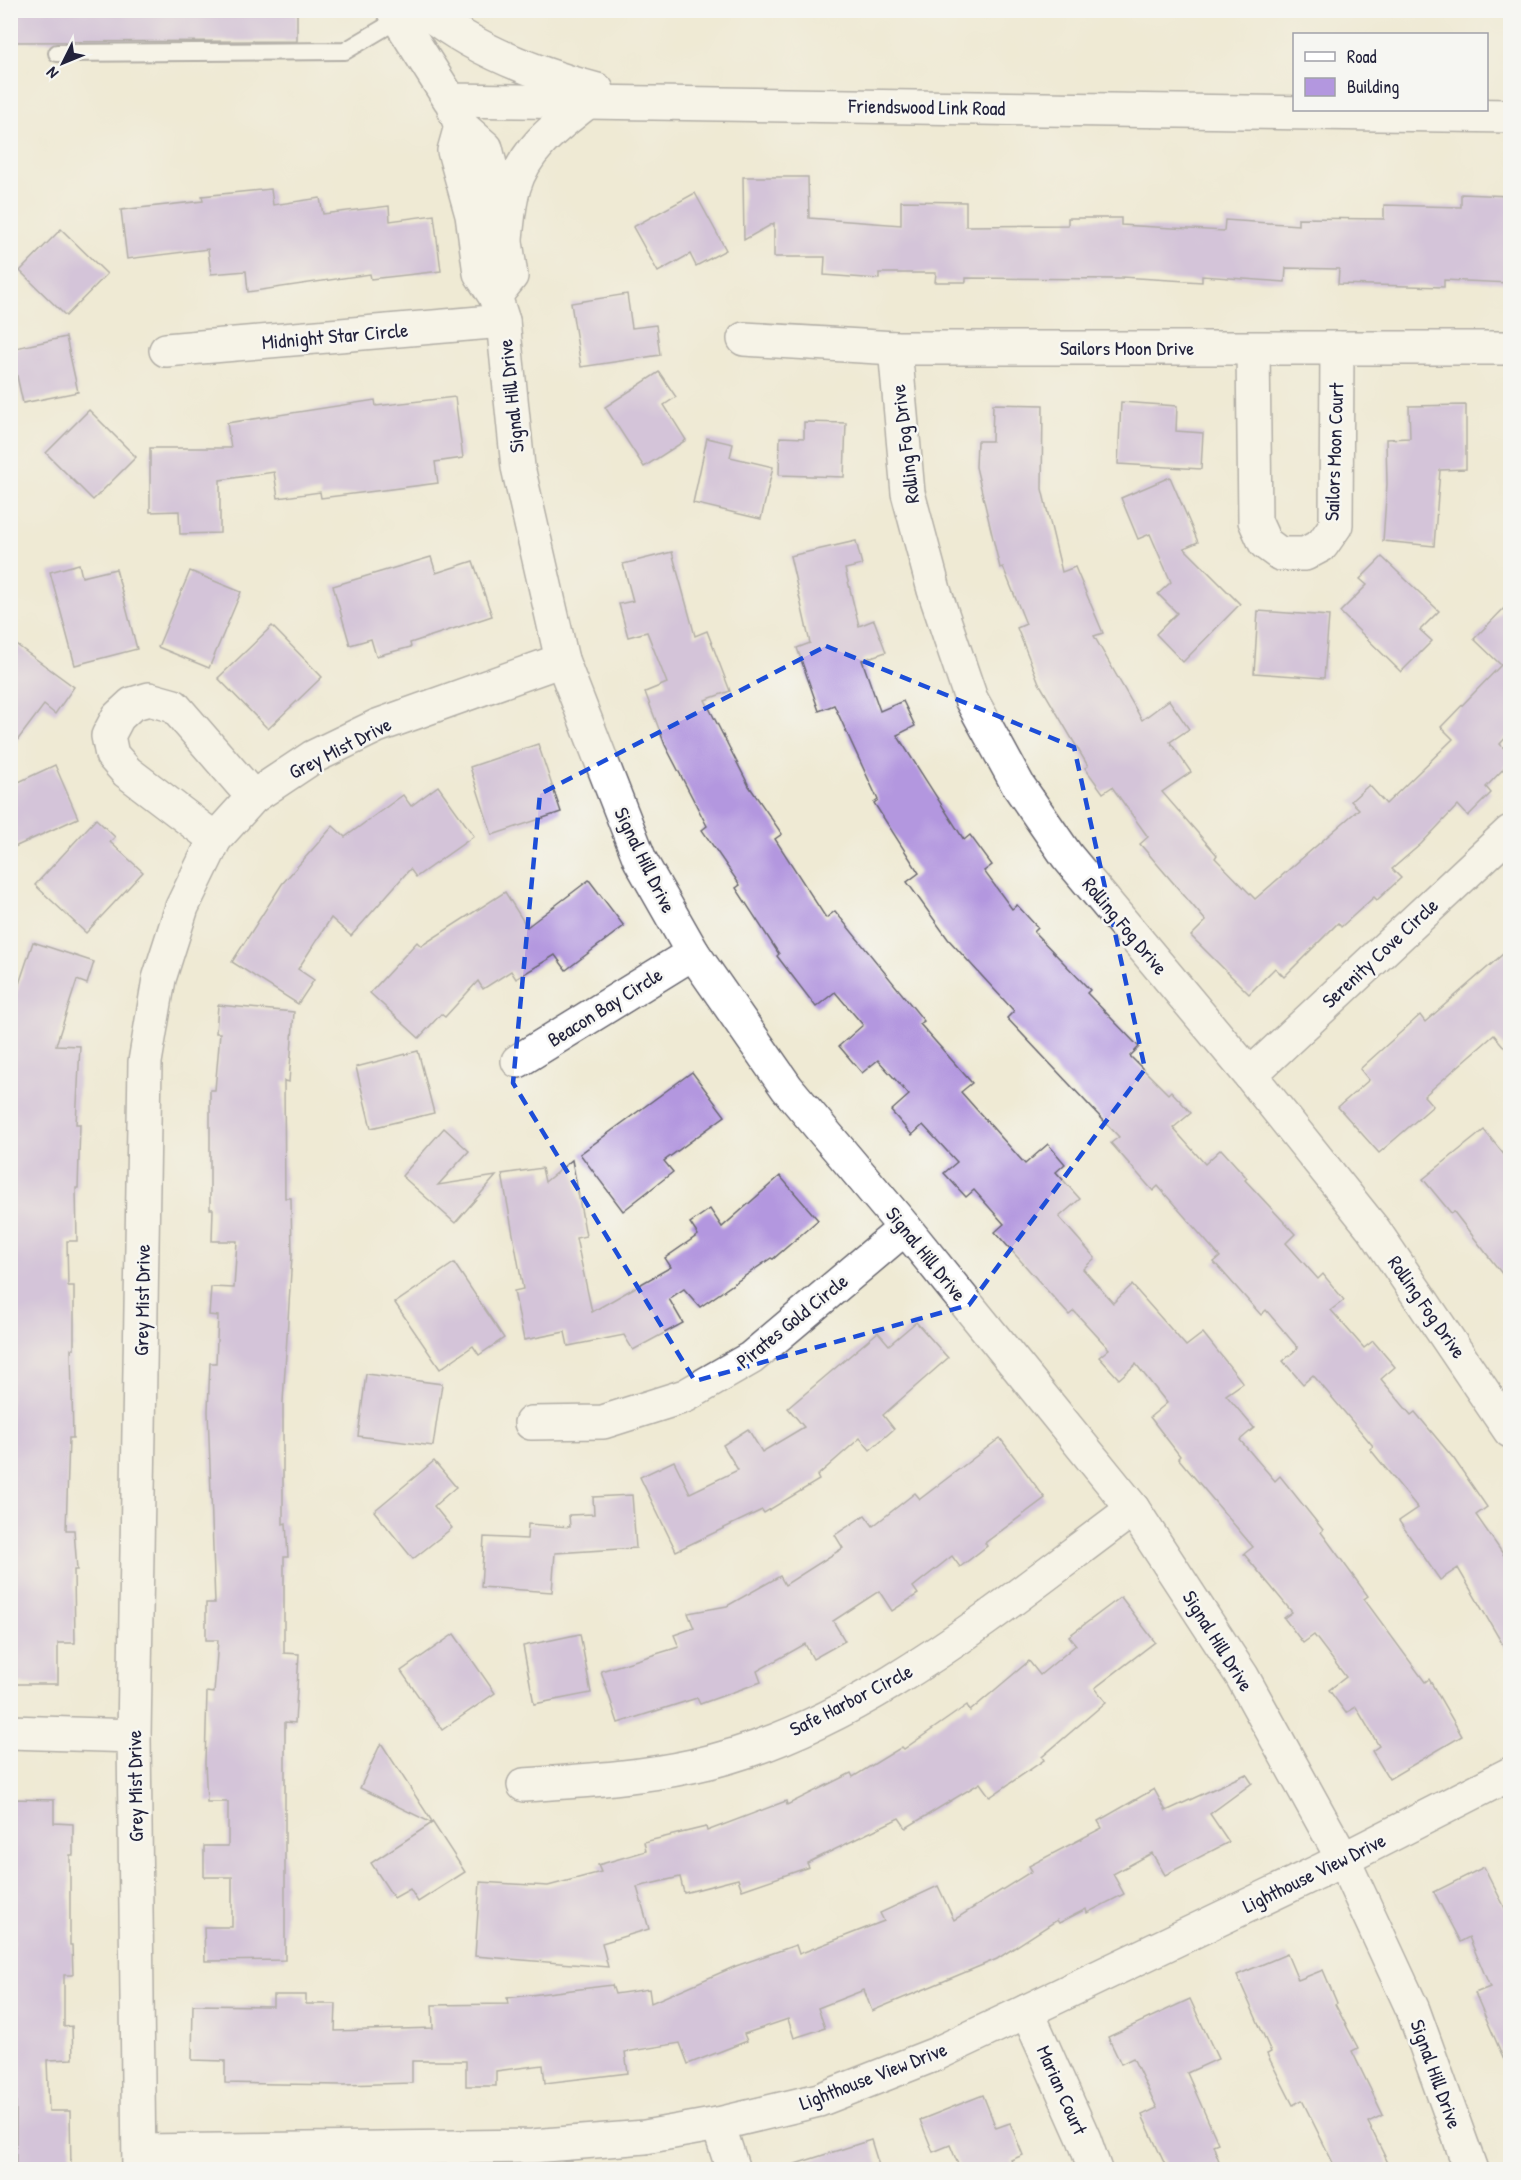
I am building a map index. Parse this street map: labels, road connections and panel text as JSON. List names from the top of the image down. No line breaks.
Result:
{"streets":{"street":["Friendswood Link Road","Midnight Star Circle","Sailors Moon Drive","Signal Hill Drive","Rolling Fog Drive","Sailors Moon Court","Grey Mist Drive","Serenity Cove Circle","Beacon Bay Circle","Pirates Gold Circle","Safe Harbor Circle","Lighthouse View Drive","Marian Court"]},"crossings":[["Friendswood Link Road","Signal Hill Drive"],["Midnight Star Circle","Signal Hill Drive"],["Sailors Moon Drive","Rolling Fog Drive"],["Sailors Moon Drive","Sailors Moon Court"],["Signal Hill Drive","Grey Mist Drive"],["Signal Hill Drive","Beacon Bay Circle"],["Signal Hill Drive","Pirates Gold Circle"],["Signal Hill Drive","Safe Harbor Circle"],["Signal Hill Drive","Lighthouse View Drive"],["Rolling Fog Drive","Serenity Cove Circle"],["Grey Mist Drive","Lighthouse View Drive"],["Lighthouse View Drive","Marian Court"]],"legend":["Road","Building"],"north":"bottom left"}
